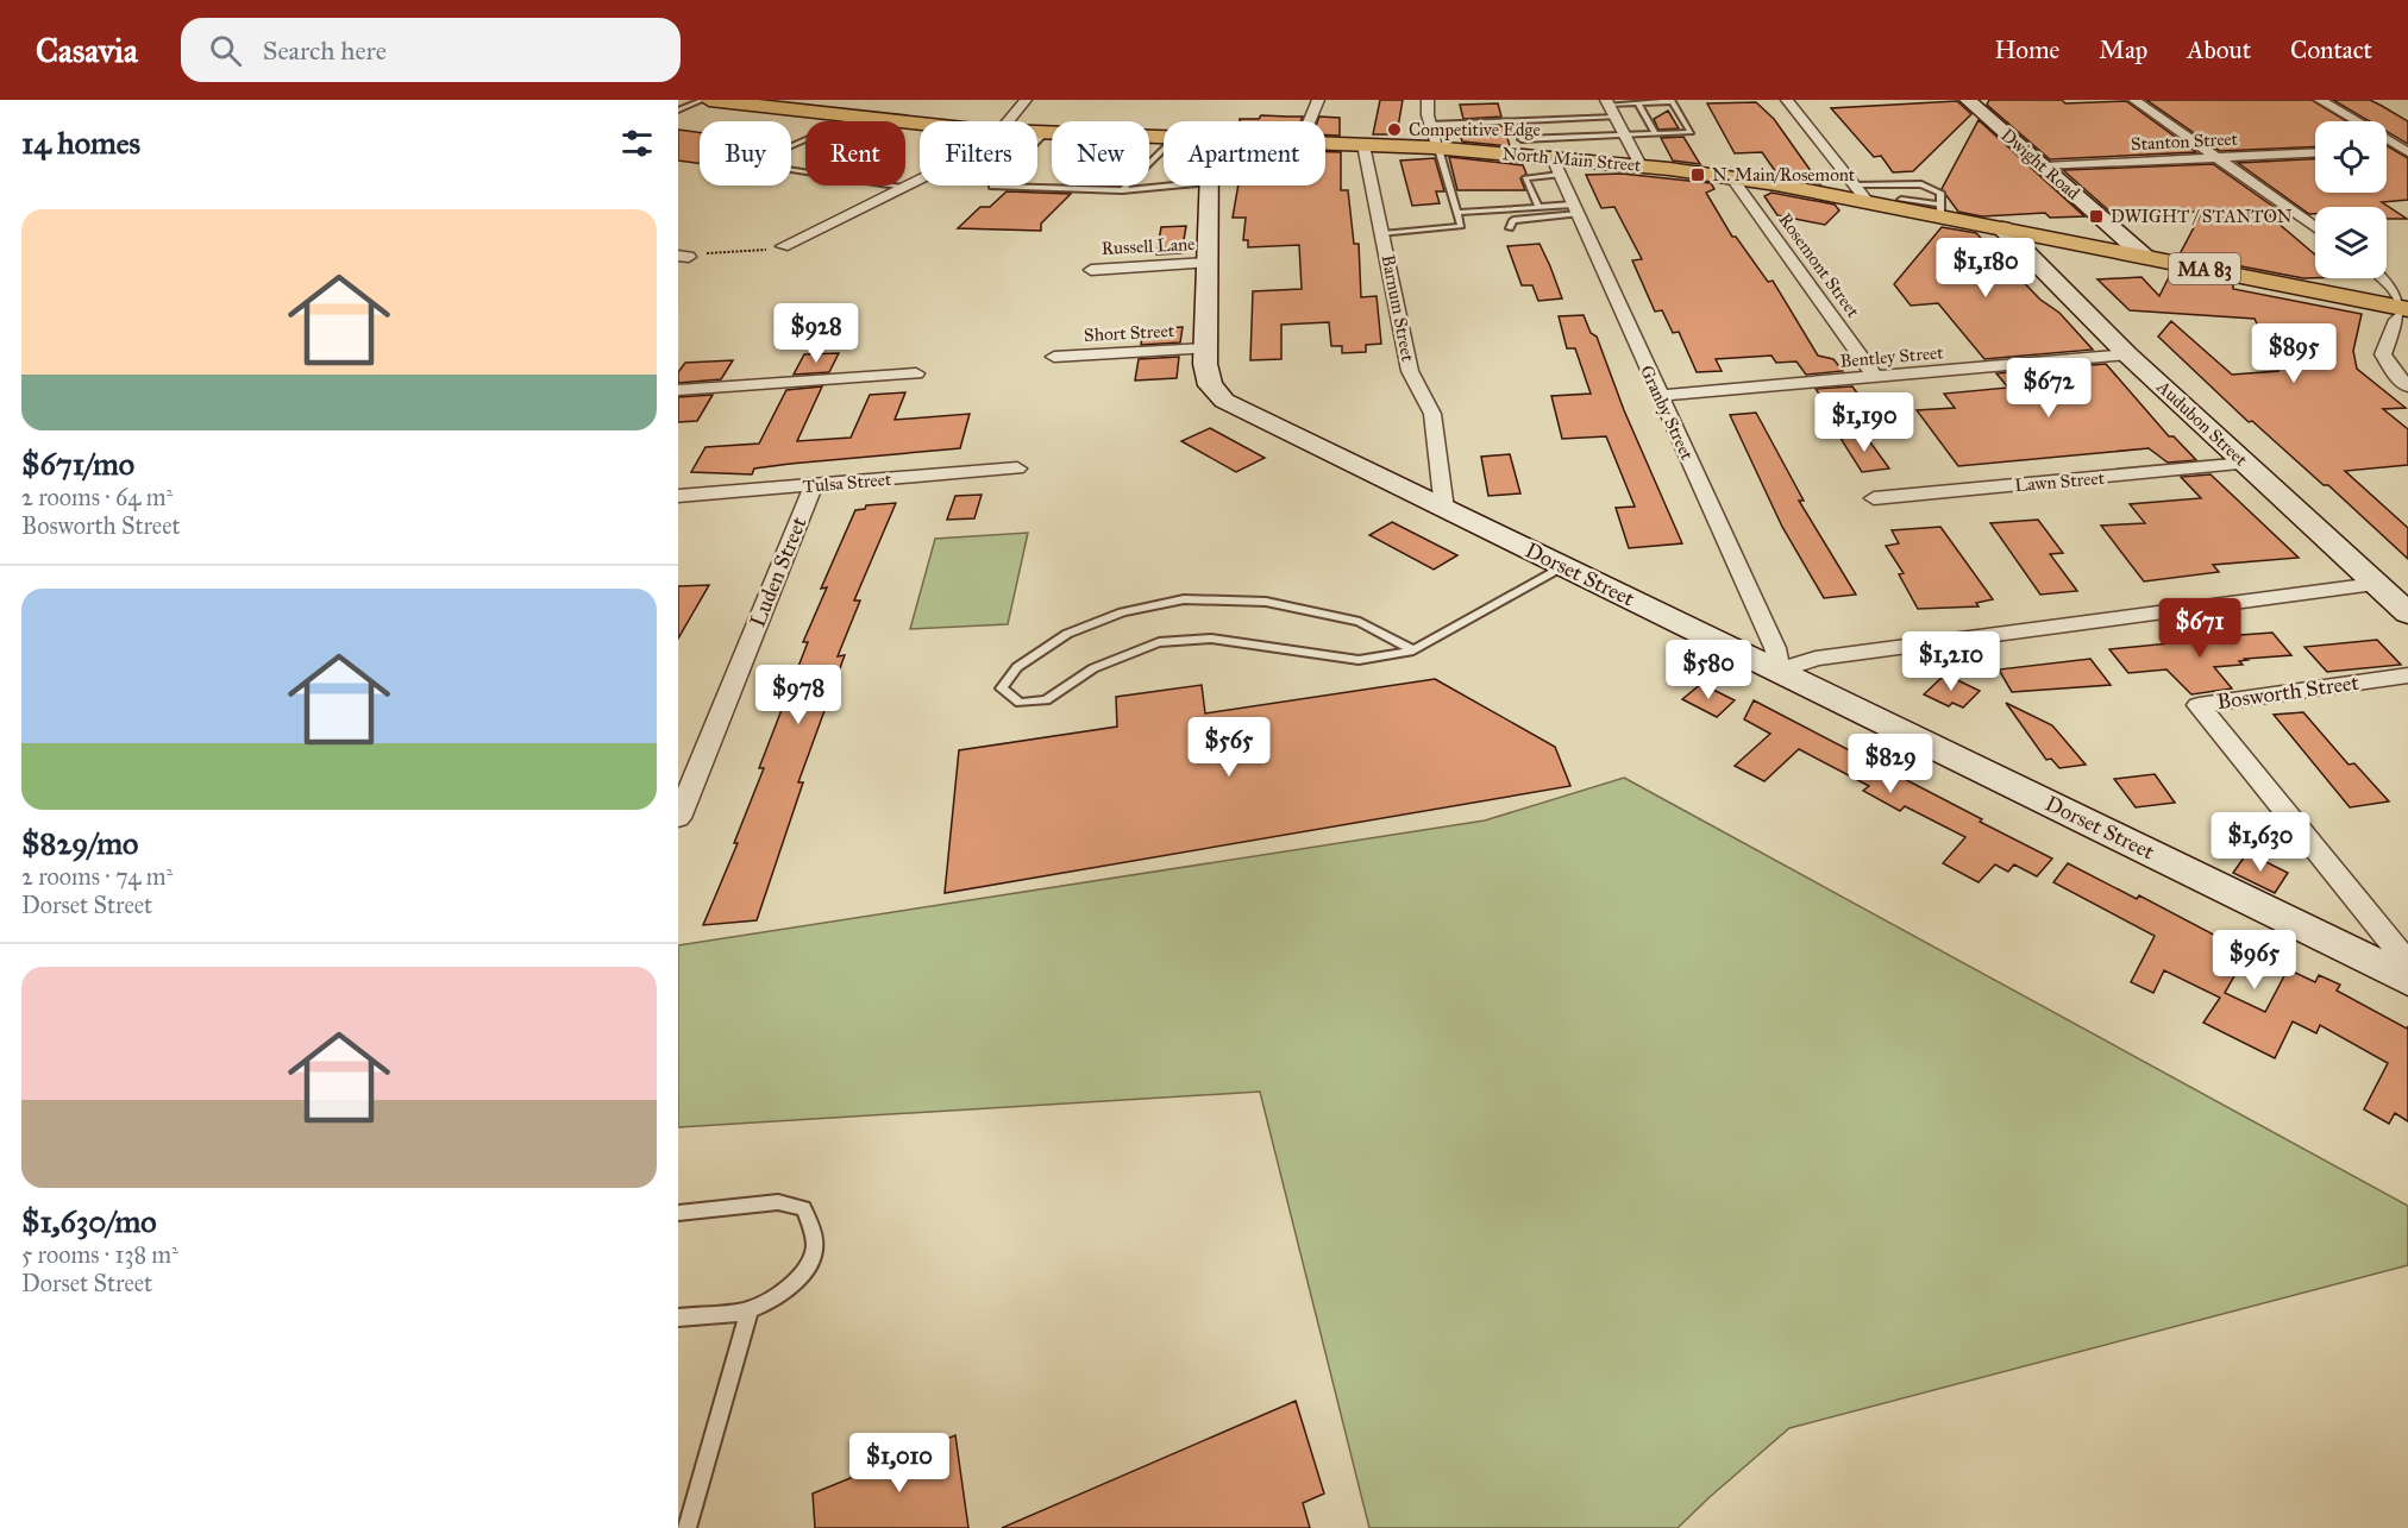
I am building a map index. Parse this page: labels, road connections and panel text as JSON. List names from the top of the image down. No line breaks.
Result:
{"streets":{"main road":["North Main Street","MA 83"],"street":["Stanton Street","Dwight Road","Russell Lane","Rosemont Street","Barnum Street","Short Street","Bentley Street","Granby Street","Audubon Street","Lawn Street","Tulsa Street","Luden Street","Dorset Street","Bosworth Street"]},"crossings":[["Stanton Street","Dwight Road"],["North Main Street","Rosemont Street"],["North Main Street","MA 83"],["North Main Street","Barnum Street"],["North Main Street","Granby Street"],["North Main Street","Audubon Street"],["Dwight Road","MA 83"],["Russell Lane","Dorset Street"],["Rosemont Street","Bentley Street"],["MA 83","Audubon Street"],["Barnum Street","Dorset Street"],["Short Street","Dorset Street"],["Bentley Street","Granby Street"],["Bentley Street","Audubon Street"],["Granby Street","Dorset Street"],["Audubon Street","Lawn Street"],["Tulsa Street","Luden Street"]],"places":{"other":["Competitive Edge"],"transit":["N. Main/Rosemont","DWIGHT / STANTON"]},"page":{"header":"Casavia","search":"Search here","nav":["Home","Map","About","Contact"],"heading":"14 homes","chip":["Buy","Rent","Filters","New","Apartment"],"list":[{"name":"$671/mo","note":"2 rooms · 64 m² · Bosworth Street"},{"name":"$829/mo","note":"2 rooms · 74 m² · Dorset Street"},{"name":"$1,630/mo","note":"5 rooms · 138 m² · Dorset Street"}],"price":["$1,180","$928","$895","$672","$1,190","$671","$1,210","$580","$978","$565","$829","$1,630","$965","$1,010"]}}
